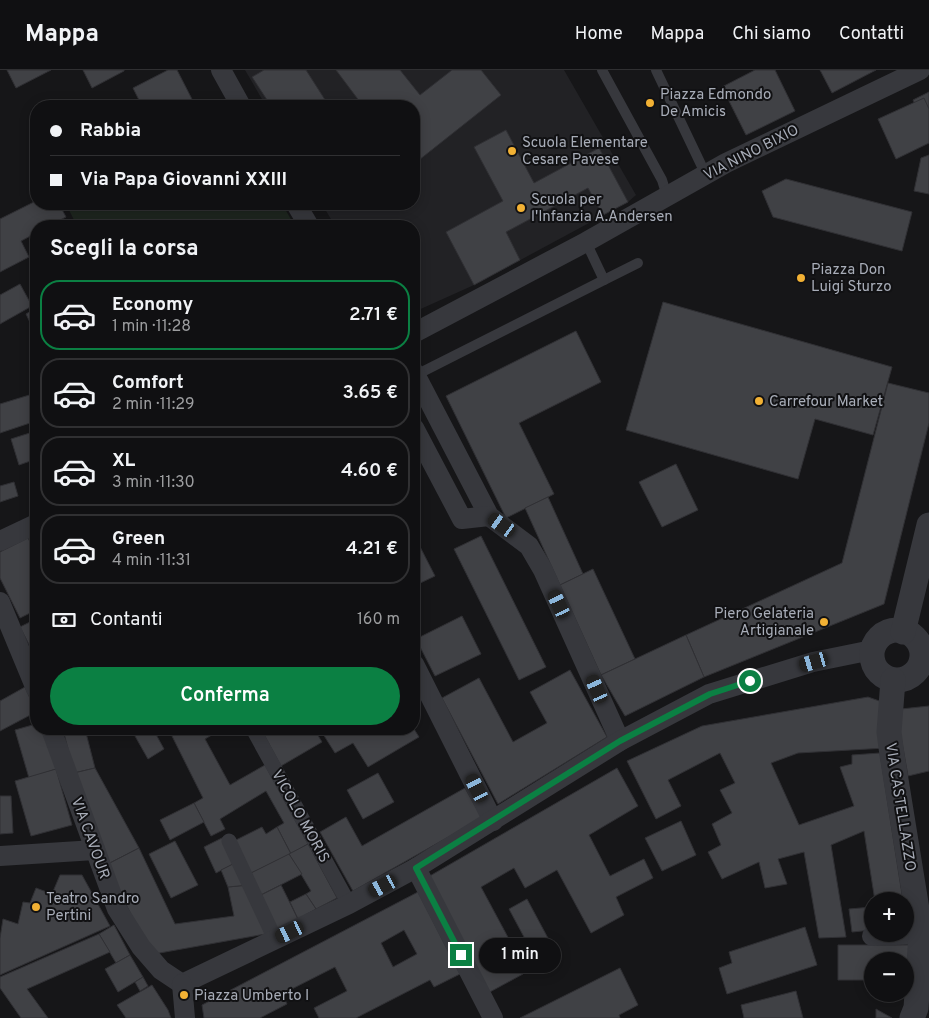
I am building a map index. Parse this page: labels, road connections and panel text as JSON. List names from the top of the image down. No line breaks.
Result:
{"streets":{"street":["VIA NINO BIXIO","VIA CASTELLAZZO","VICOLO MORIS","VIA CAVOUR"]},"places":["Piazza Edmondo De Amicis","Scuola Elementare Cesare Pavese","Scuola per l'Infanzia A.Andersen","Piazza Don Luigi Sturzo","Carrefour Market","Piero Gelateria Artigianale","Teatro Sandro Pertini","Piazza Umberto I"],"page":{"header":"Mappa","nav":["Home","Mappa","Chi siamo","Contatti"],"banner":["Rabbia","Via Papa Giovanni XXIII"],"heading":"Scegli la corsa","list":[{"name":"Economy","note":"1 min · 11:28","value":"2.71 €"},{"name":"Comfort","note":"2 min · 11:29","value":"3.65 €"},{"name":"XL","note":"3 min · 11:30","value":"4.60 €"},{"name":"Green","note":"4 min · 11:31","value":"4.21 €"}],"pay":["Contanti","160 m"],"buttons":"Conferma","map_buttons":["+","−"],"bubble":"1 min"}}
